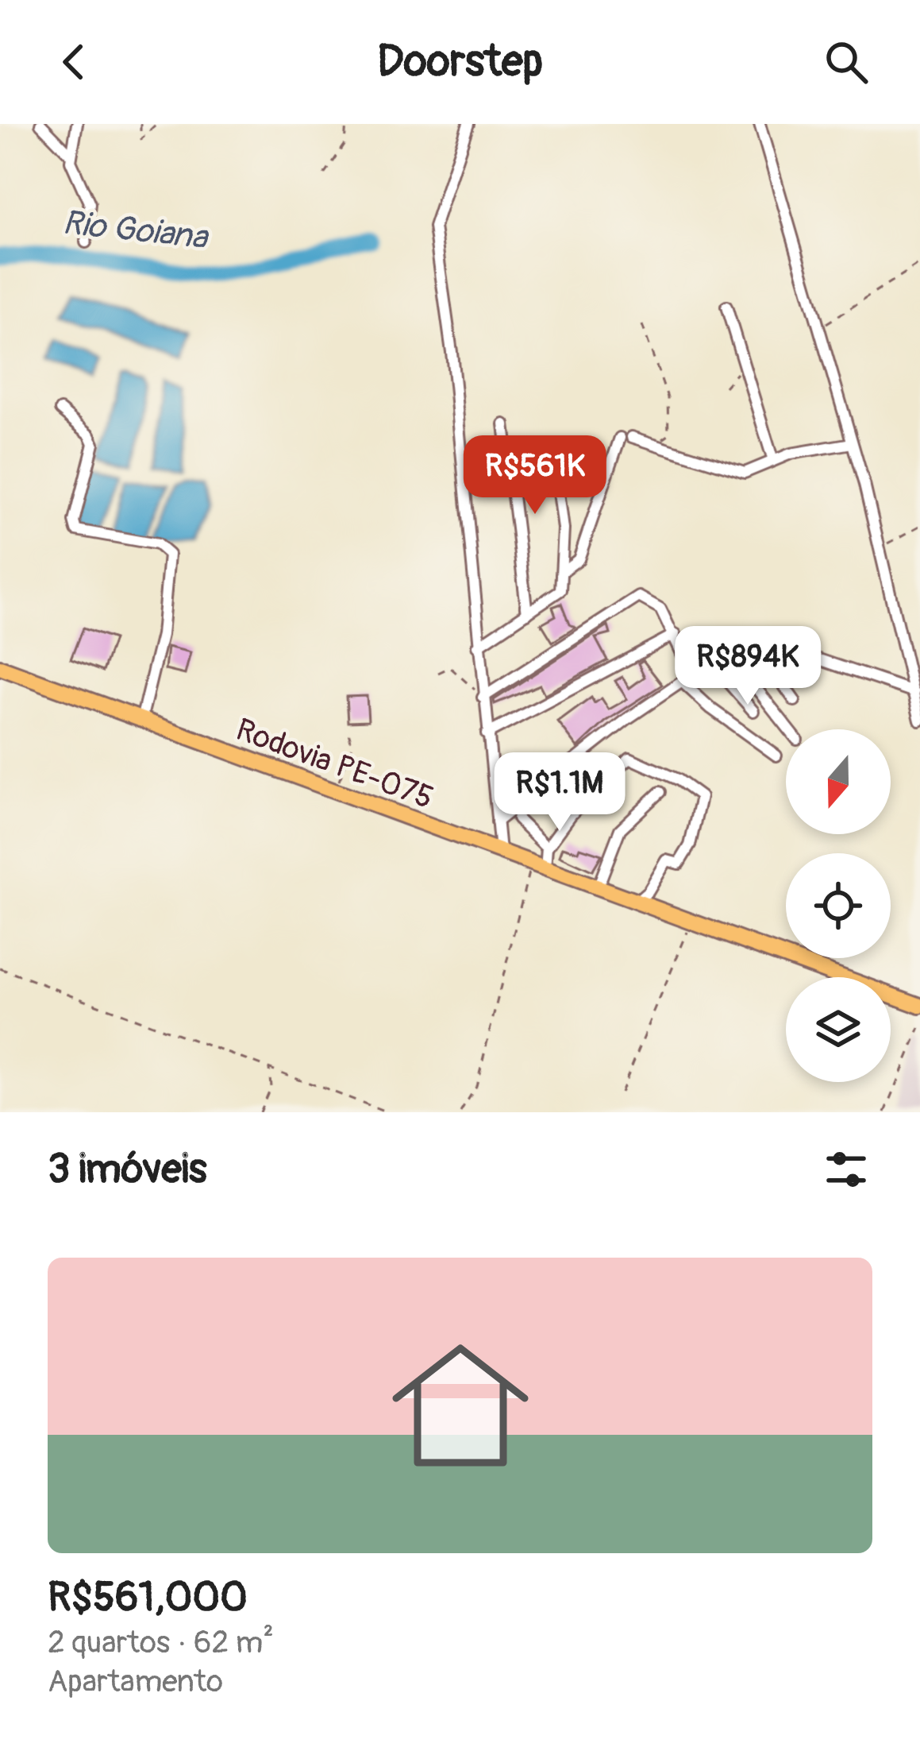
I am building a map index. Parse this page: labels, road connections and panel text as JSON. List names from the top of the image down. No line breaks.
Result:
{"streets":{"main road":["Rodovia PE-075"]},"water":["Rio Goiana"],"north":"bottom","page":{"header":"Doorstep","price":["R$561K","R$894K","R$1.1M"],"heading":"3 imóveis","list":[{"name":"R$561,000","note":"2 quartos · 62 m² · Apartamento"}]}}
